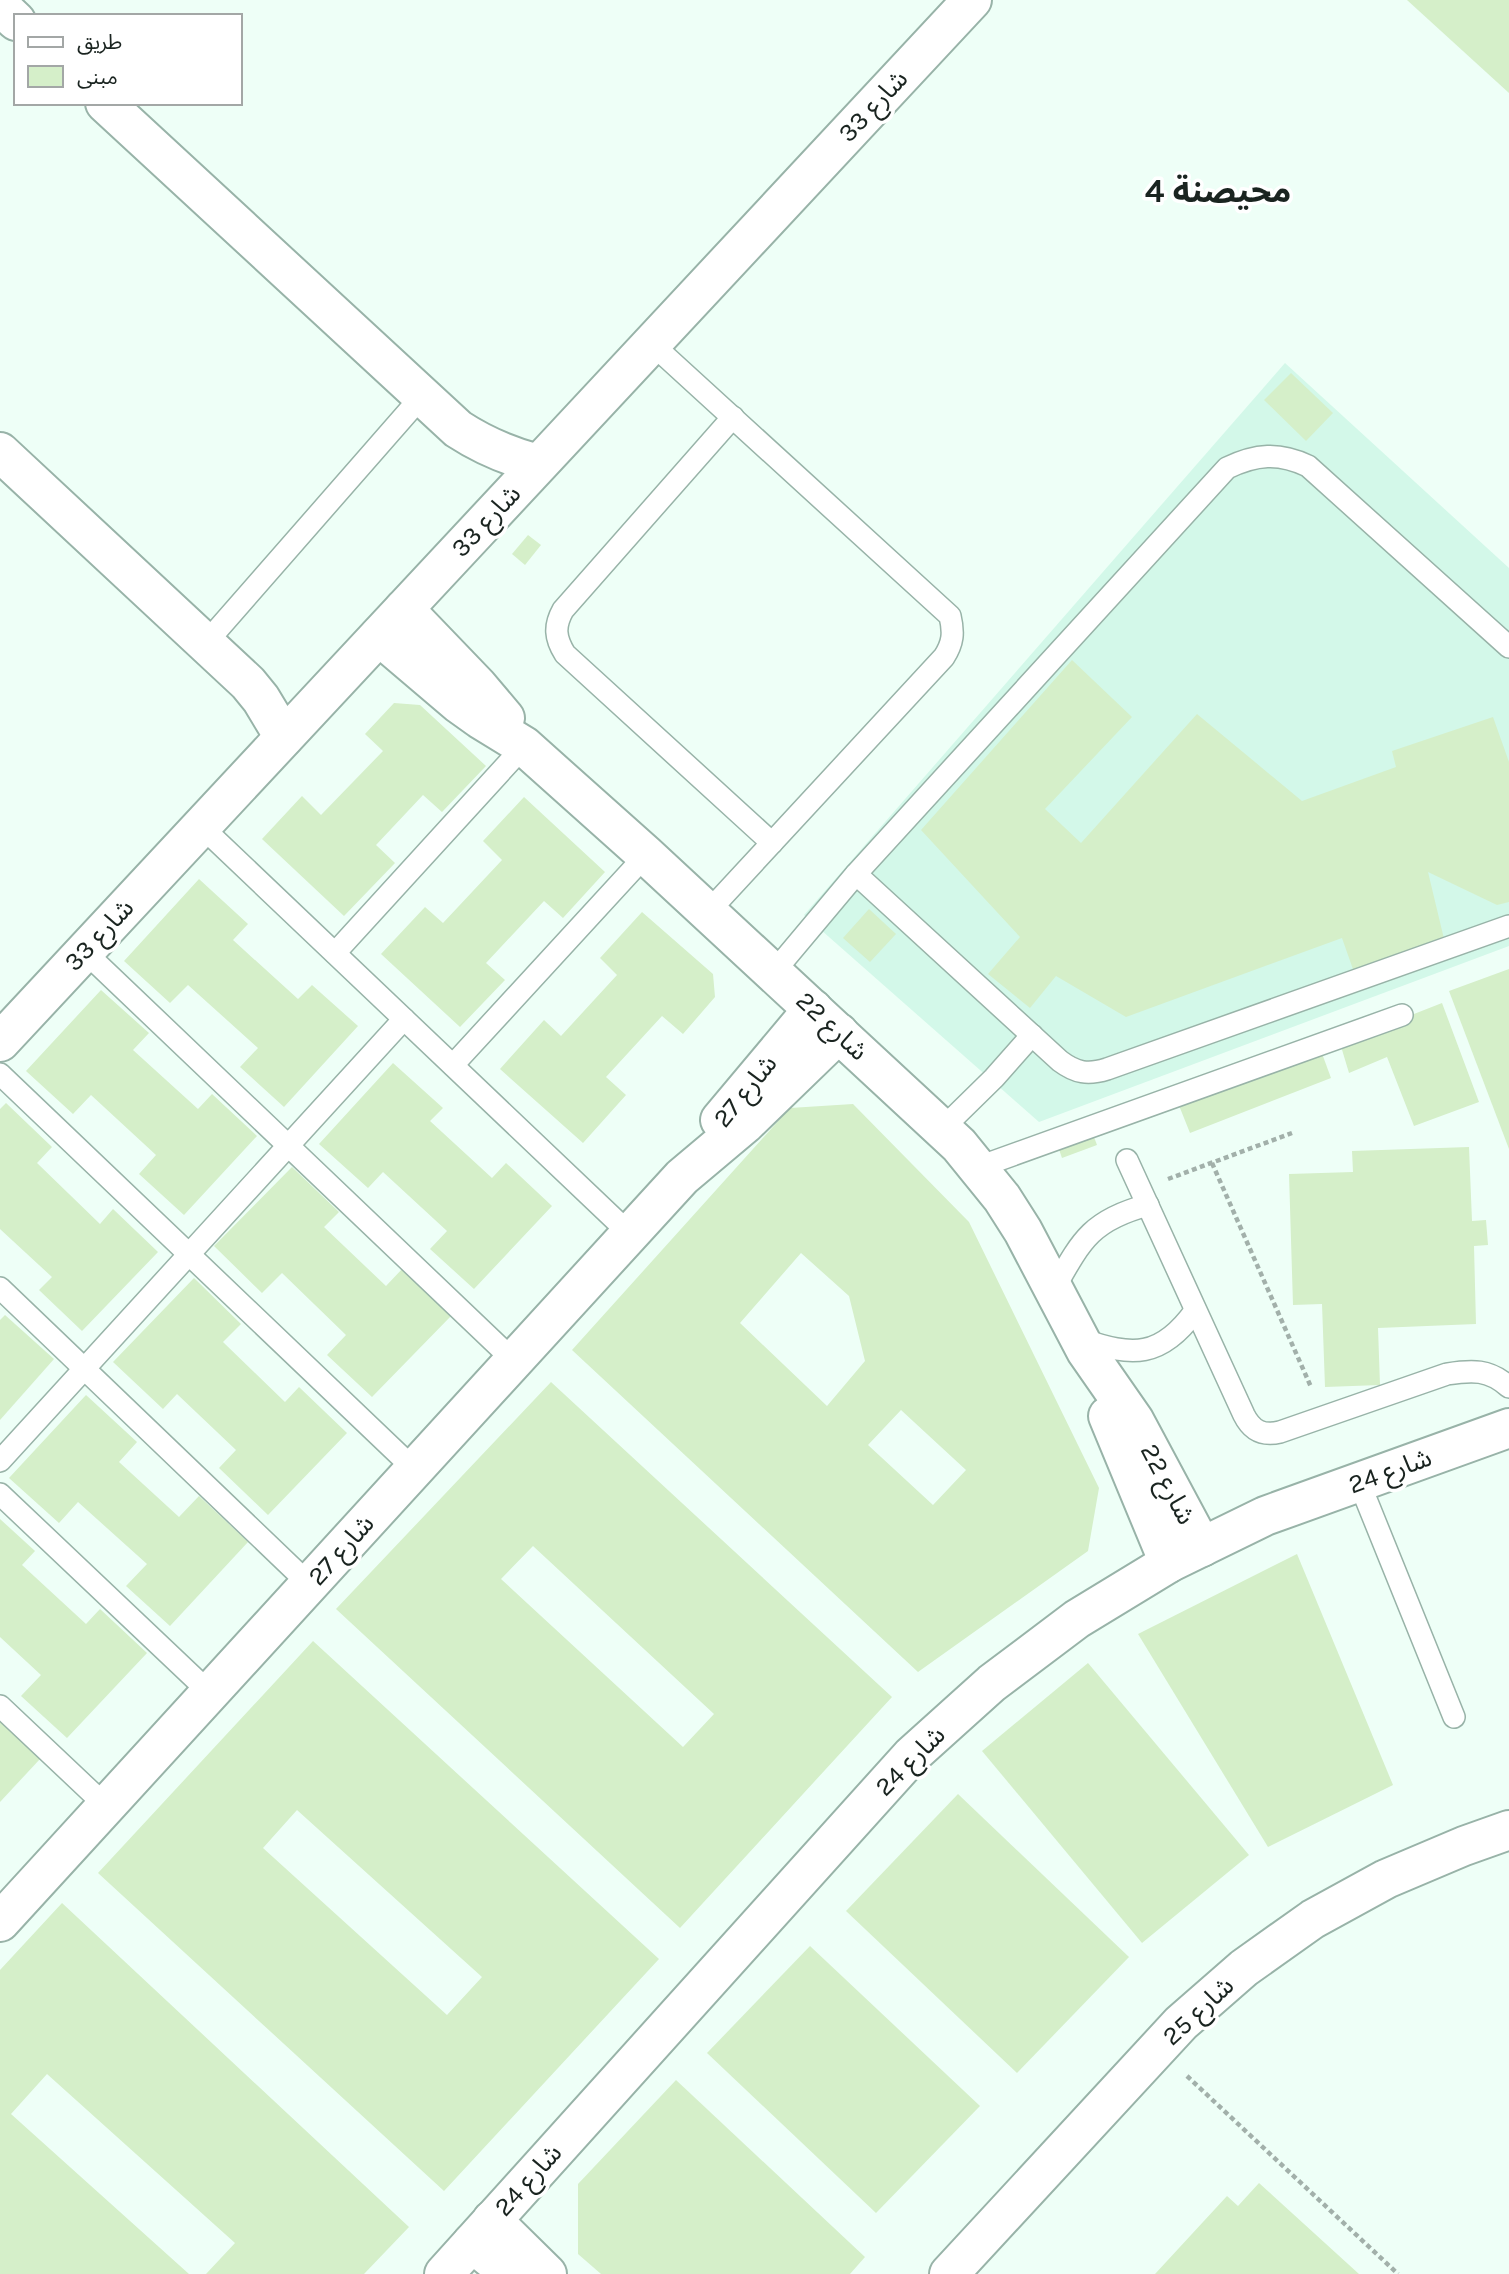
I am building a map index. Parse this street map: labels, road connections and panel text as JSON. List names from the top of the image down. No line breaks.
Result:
{"streets":{"street":["شارع 33","شارع 22","شارع 27","شارع 24","شارع 25"]},"crossings":[["شارع 33","شارع 22"],["شارع 22","شارع 27"],["شارع 22","شارع 24"]],"districts":["محيصنة 4"],"legend":["طريق","مبنى"]}
